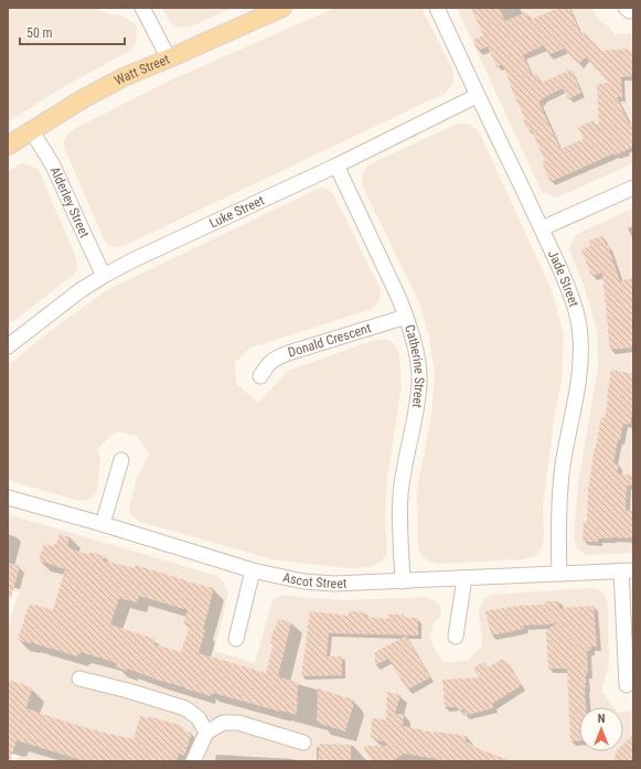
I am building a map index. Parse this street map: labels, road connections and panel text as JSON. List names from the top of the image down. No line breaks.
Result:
{"streets":{"main road":["Watt Street"],"street":["Alderley Street","Luke Street","Jade Street","Donald Crescent","Catherine Street","Ascot Street"]},"crossings":[["Watt Street","Alderley Street"],["Alderley Street","Luke Street"],["Luke Street","Jade Street"],["Luke Street","Catherine Street"],["Jade Street","Ascot Street"],["Donald Crescent","Catherine Street"],["Catherine Street","Ascot Street"]],"scale_bar":"50 m","north":"top"}
